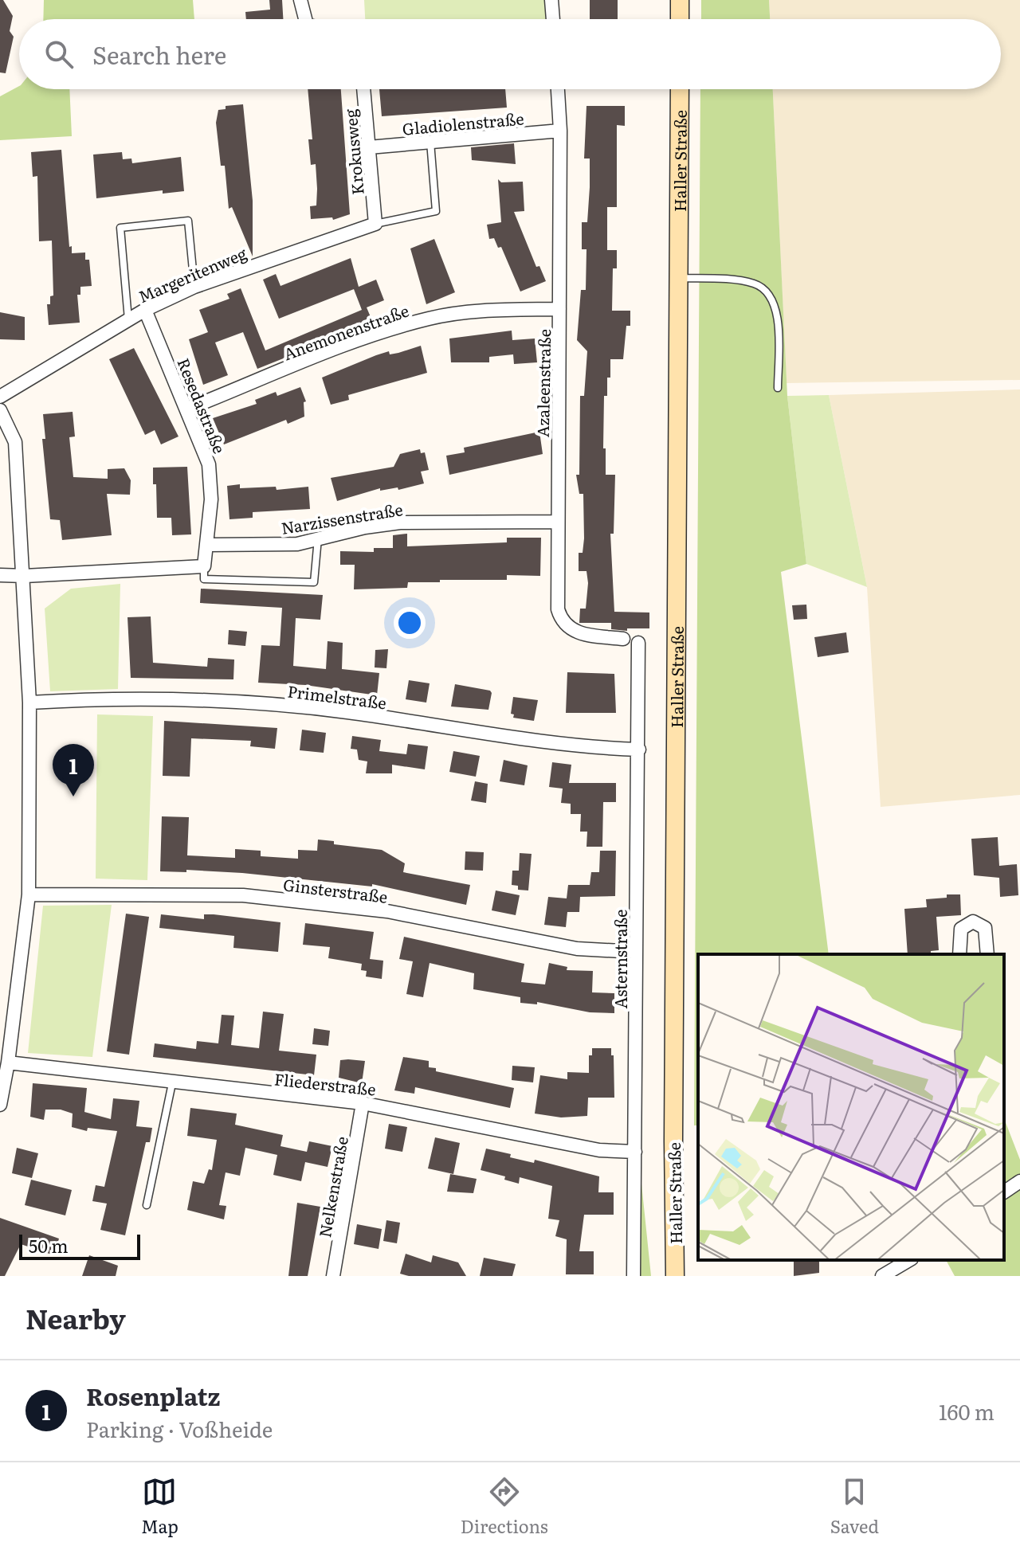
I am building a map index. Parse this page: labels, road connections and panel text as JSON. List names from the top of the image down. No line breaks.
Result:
{"streets":{"main road":["Haller Straße"],"street":["Gladiolenstraße","Krokusweg","Margeritenweg","Anemonenstraße","Azaleenstraße","Resedastraße","Narzissenstraße","Primelstraße","Ginsterstraße","Asternstraße","Fliederstraße","Nelkenstraße"]},"crossings":[["Gladiolenstraße","Krokusweg"],["Gladiolenstraße","Azaleenstraße"],["Krokusweg","Margeritenweg"],["Margeritenweg","Resedastraße"],["Anemonenstraße","Azaleenstraße"],["Anemonenstraße","Resedastraße"],["Azaleenstraße","Narzissenstraße"],["Resedastraße","Narzissenstraße"],["Primelstraße","Asternstraße"],["Ginsterstraße","Asternstraße"],["Asternstraße","Fliederstraße"],["Fliederstraße","Nelkenstraße"]],"scale_bar":"50 m","page":{"search":"Search here","pins":"1","scale":"50 m","heading":"Nearby","list":[{"mark":"1","name":"Rosenplatz","note":"Parking · Voßheide","value":"160 m"}],"nav":["Map","Directions","Saved"]}}
